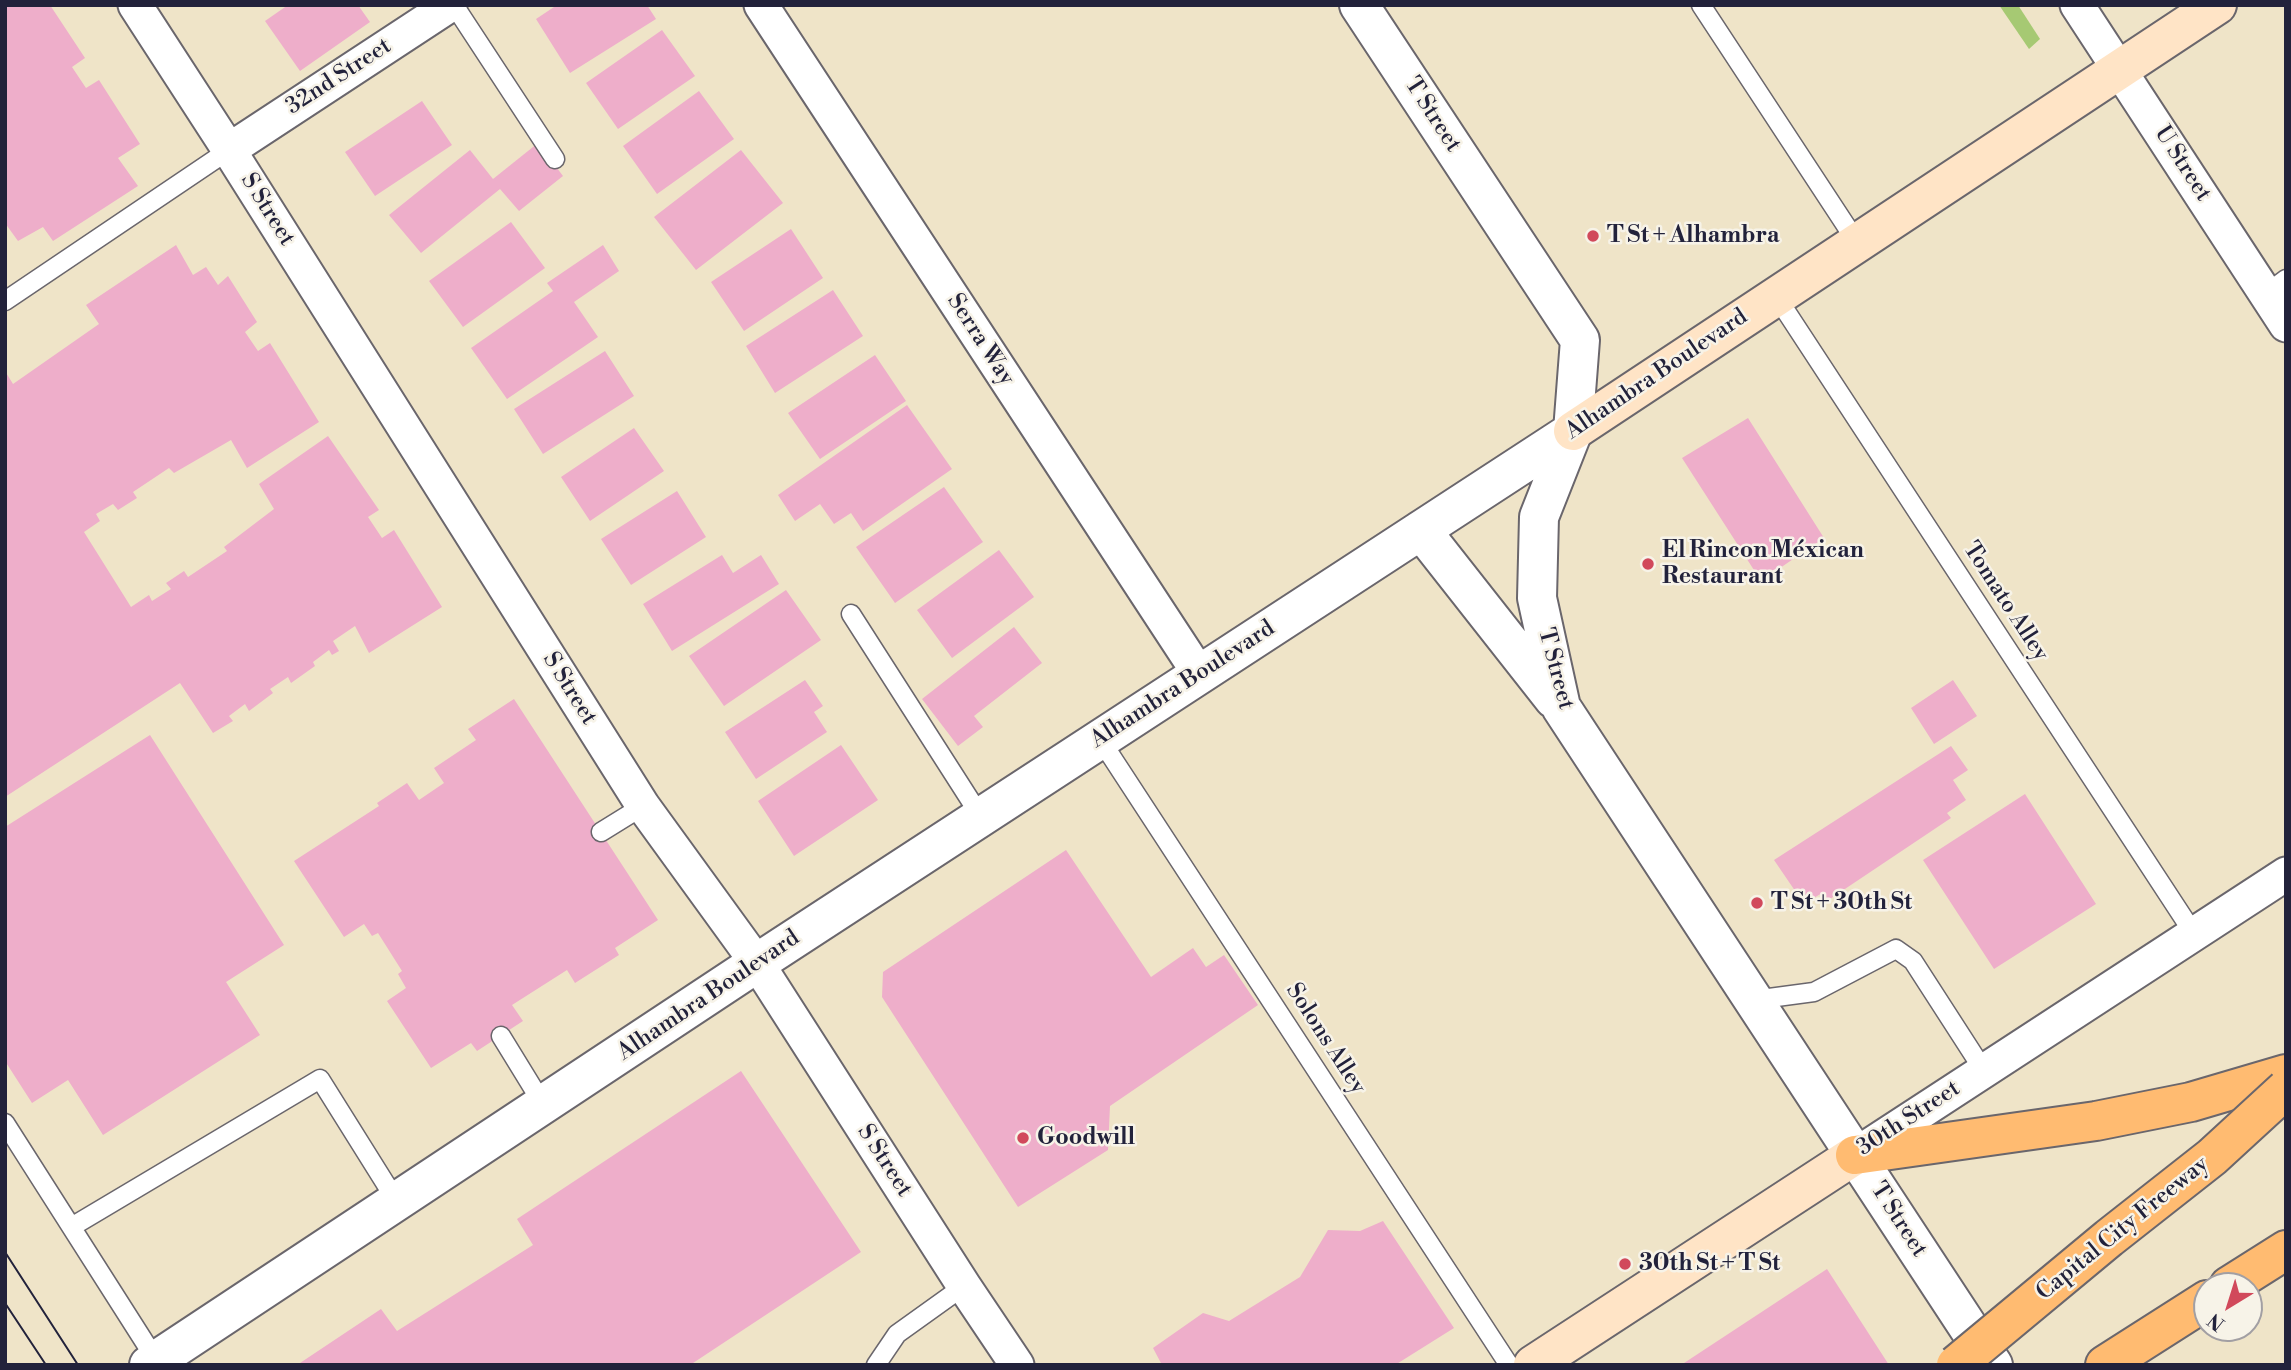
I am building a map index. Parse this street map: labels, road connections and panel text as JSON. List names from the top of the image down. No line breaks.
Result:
{"streets":{"highway":["Capital City Freeway"],"main road":["Alhambra Boulevard","30th Street"],"street":["32nd Street","T Street","U Street","S Street","Serra Way"],"lane":["Tomato Alley","Solons Alley"]},"crossings":[["32nd Street","S Street"],["T Street","Alhambra Boulevard"],["T Street","30th Street"],["U Street","Alhambra Boulevard"],["S Street","Alhambra Boulevard"],["Serra Way","Alhambra Boulevard"],["Alhambra Boulevard","Tomato Alley"],["Alhambra Boulevard","Solons Alley"],["Tomato Alley","30th Street"]],"places":["T St + Alhambra","El Rincon Méxican Restaurant","T St + 30th St","Goodwill","30th St + T St"],"north":"bottom left"}
